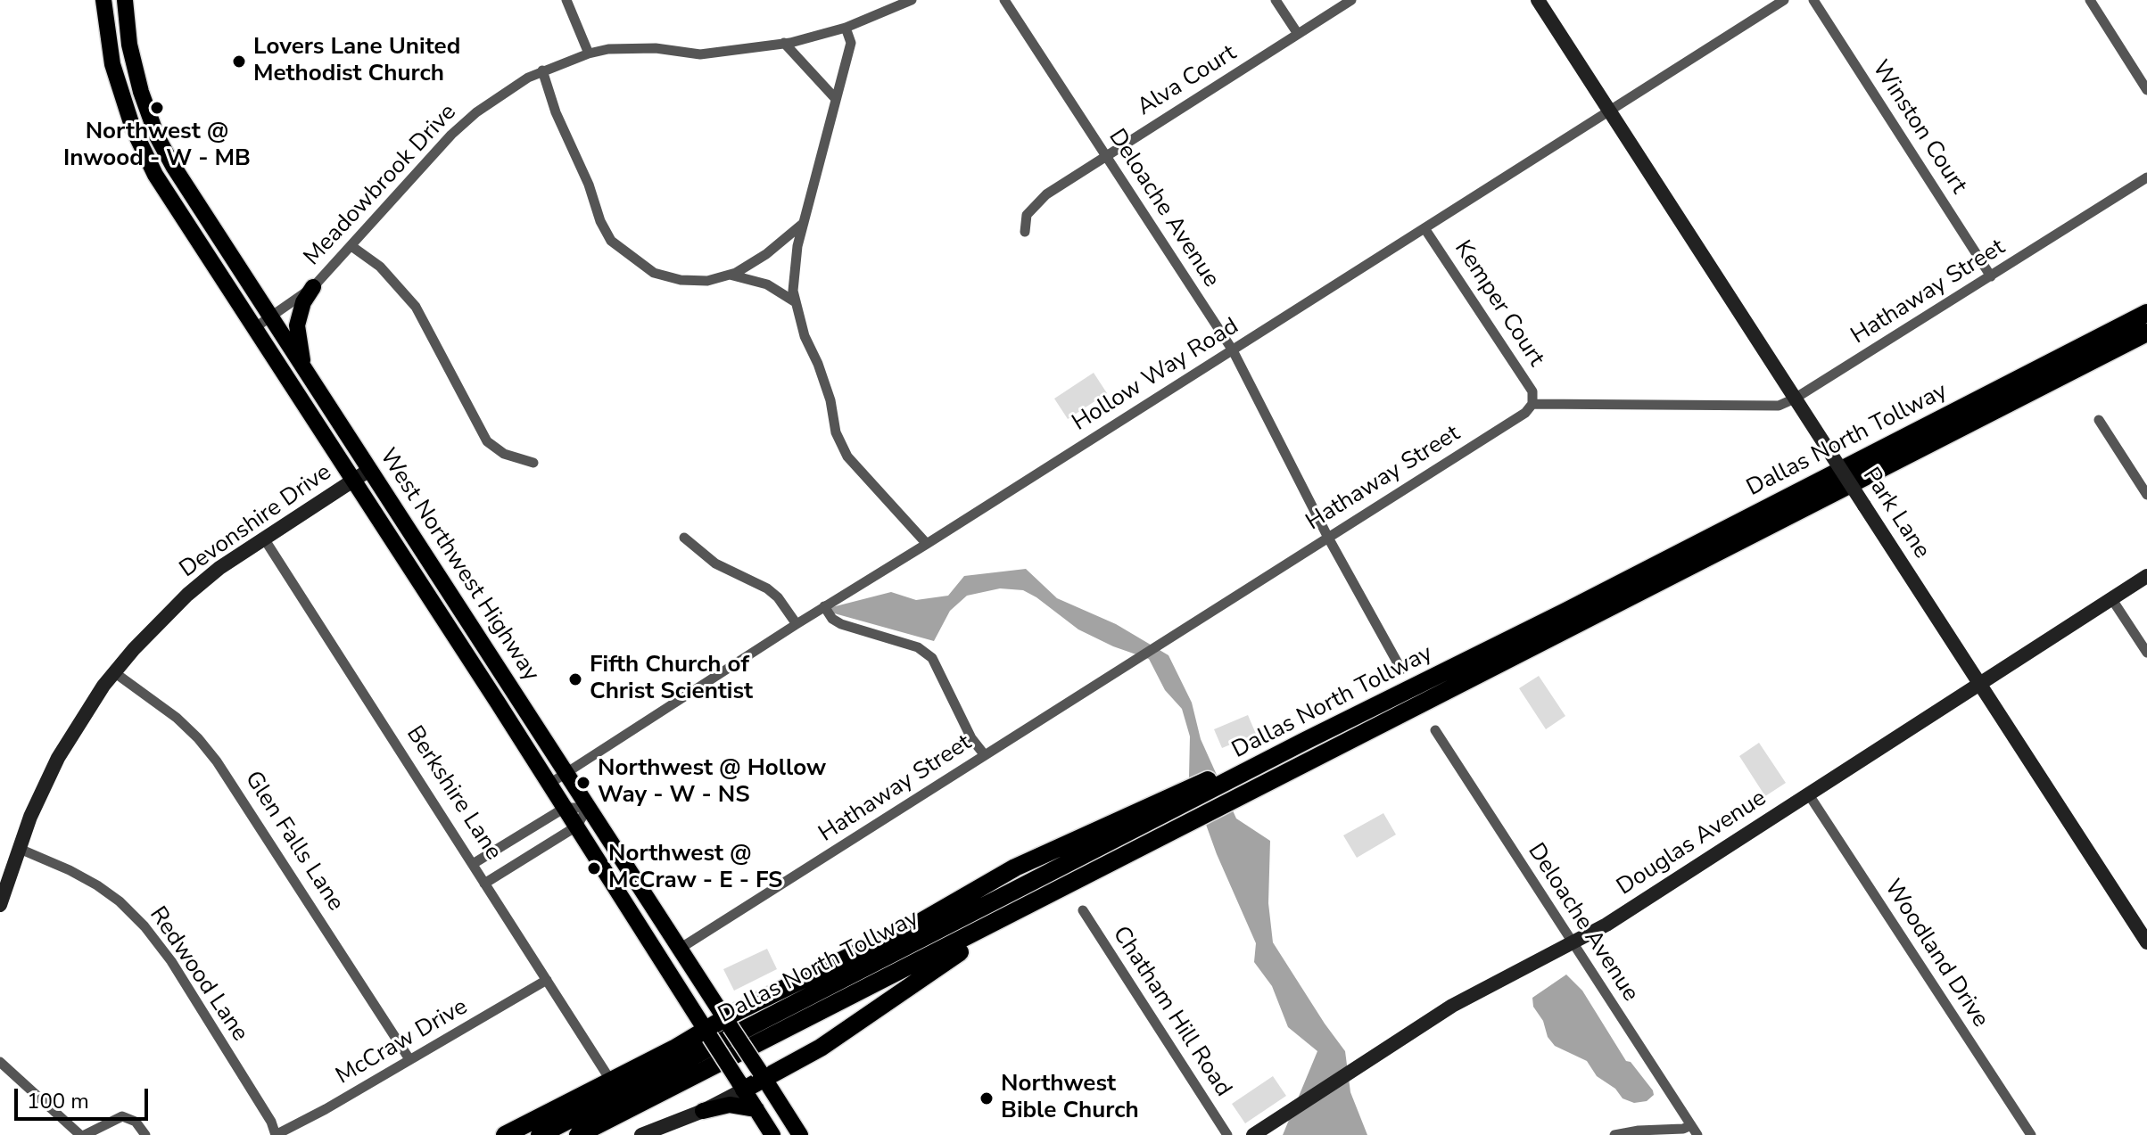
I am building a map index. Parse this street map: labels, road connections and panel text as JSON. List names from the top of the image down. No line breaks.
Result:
{"streets":{"highway":["Dallas North Tollway"],"main road":["West Northwest Highway"],"street":["Alva Court","Winston Court","Meadowbrook Drive","Deloache Avenue","Hathaway Street","Kemper Court","Hollow Way Road","Park Lane","Devonshire Drive","Berkshire Lane","Glen Falls Lane","Douglas Avenue","Woodland Drive","Redwood Lane","Chatham Hill Road","McCraw Drive"]},"crossings":[["Alva Court","Deloache Avenue"],["Winston Court","Hathaway Street"],["Meadowbrook Drive","West Northwest Highway"],["Deloache Avenue","Hathaway Street"],["Deloache Avenue","Hollow Way Road"],["Deloache Avenue","Douglas Avenue"],["Hathaway Street","Kemper Court"],["Hathaway Street","Park Lane"],["Hathaway Street","West Northwest Highway"],["Kemper Court","Hollow Way Road"],["Hollow Way Road","Park Lane"],["Hollow Way Road","West Northwest Highway"],["Park Lane","Douglas Avenue"],["Devonshire Drive","West Northwest Highway"],["Devonshire Drive","Berkshire Lane"],["Devonshire Drive","Glen Falls Lane"],["Devonshire Drive","Redwood Lane"],["Berkshire Lane","McCraw Drive"],["Glen Falls Lane","McCraw Drive"],["Douglas Avenue","Woodland Drive"],["Redwood Lane","McCraw Drive"]],"places":["Lovers Lane United Methodist Church","Northwest @ Inwood - W - MB","Fifth Church of Christ Scientist","Northwest @ Hollow Way - W - NS","Northwest @ McCraw - E - FS","Northwest Bible Church"],"scale_bar":"100 m"}
